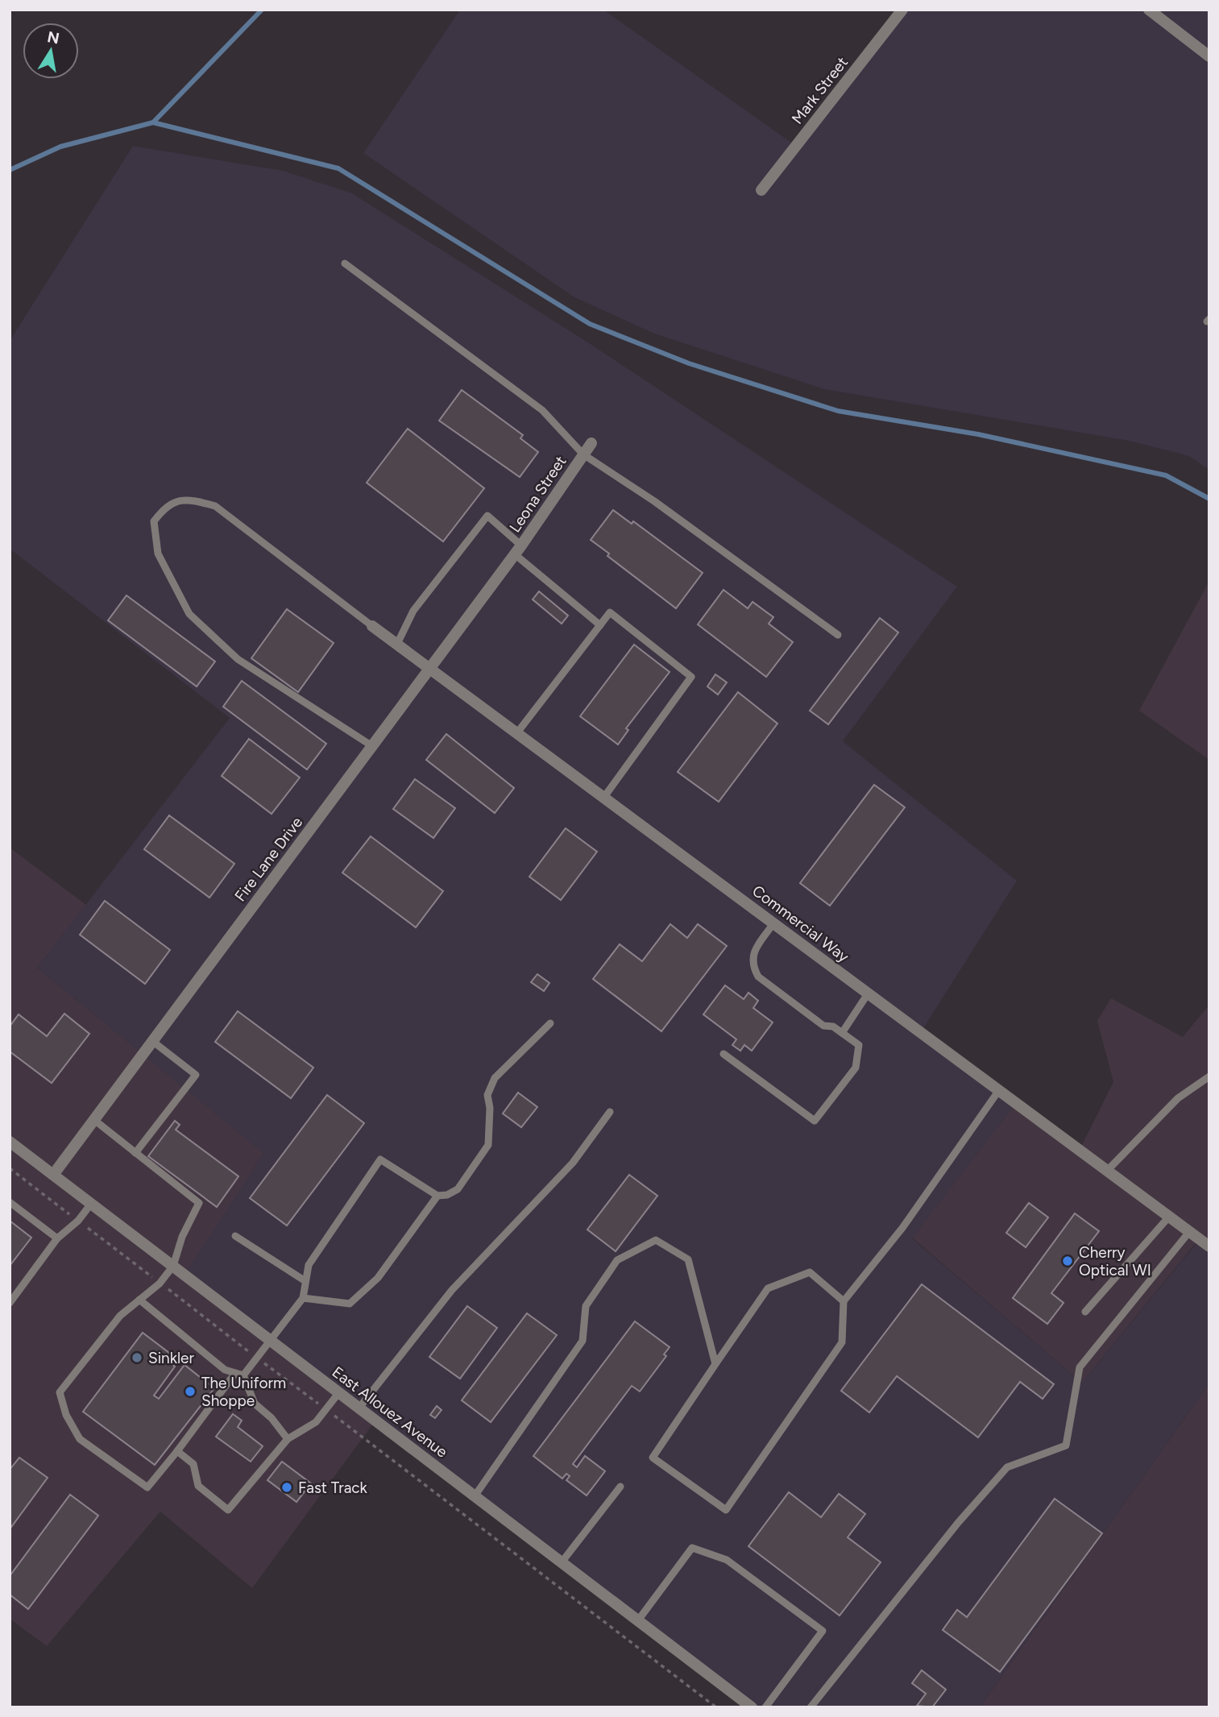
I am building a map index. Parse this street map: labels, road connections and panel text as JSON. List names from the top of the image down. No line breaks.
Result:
{"streets":{"street":["Mark Street","Leona Street","Fire Lane Drive","Commercial Way","East Allouez Avenue"]},"crossings":[["Leona Street","Fire Lane Drive"],["Fire Lane Drive","Commercial Way"],["Fire Lane Drive","East Allouez Avenue"]],"places":["Cherry Optical WI","Sinkler","The Uniform Shoppe","Fast Track"],"north":"top"}
